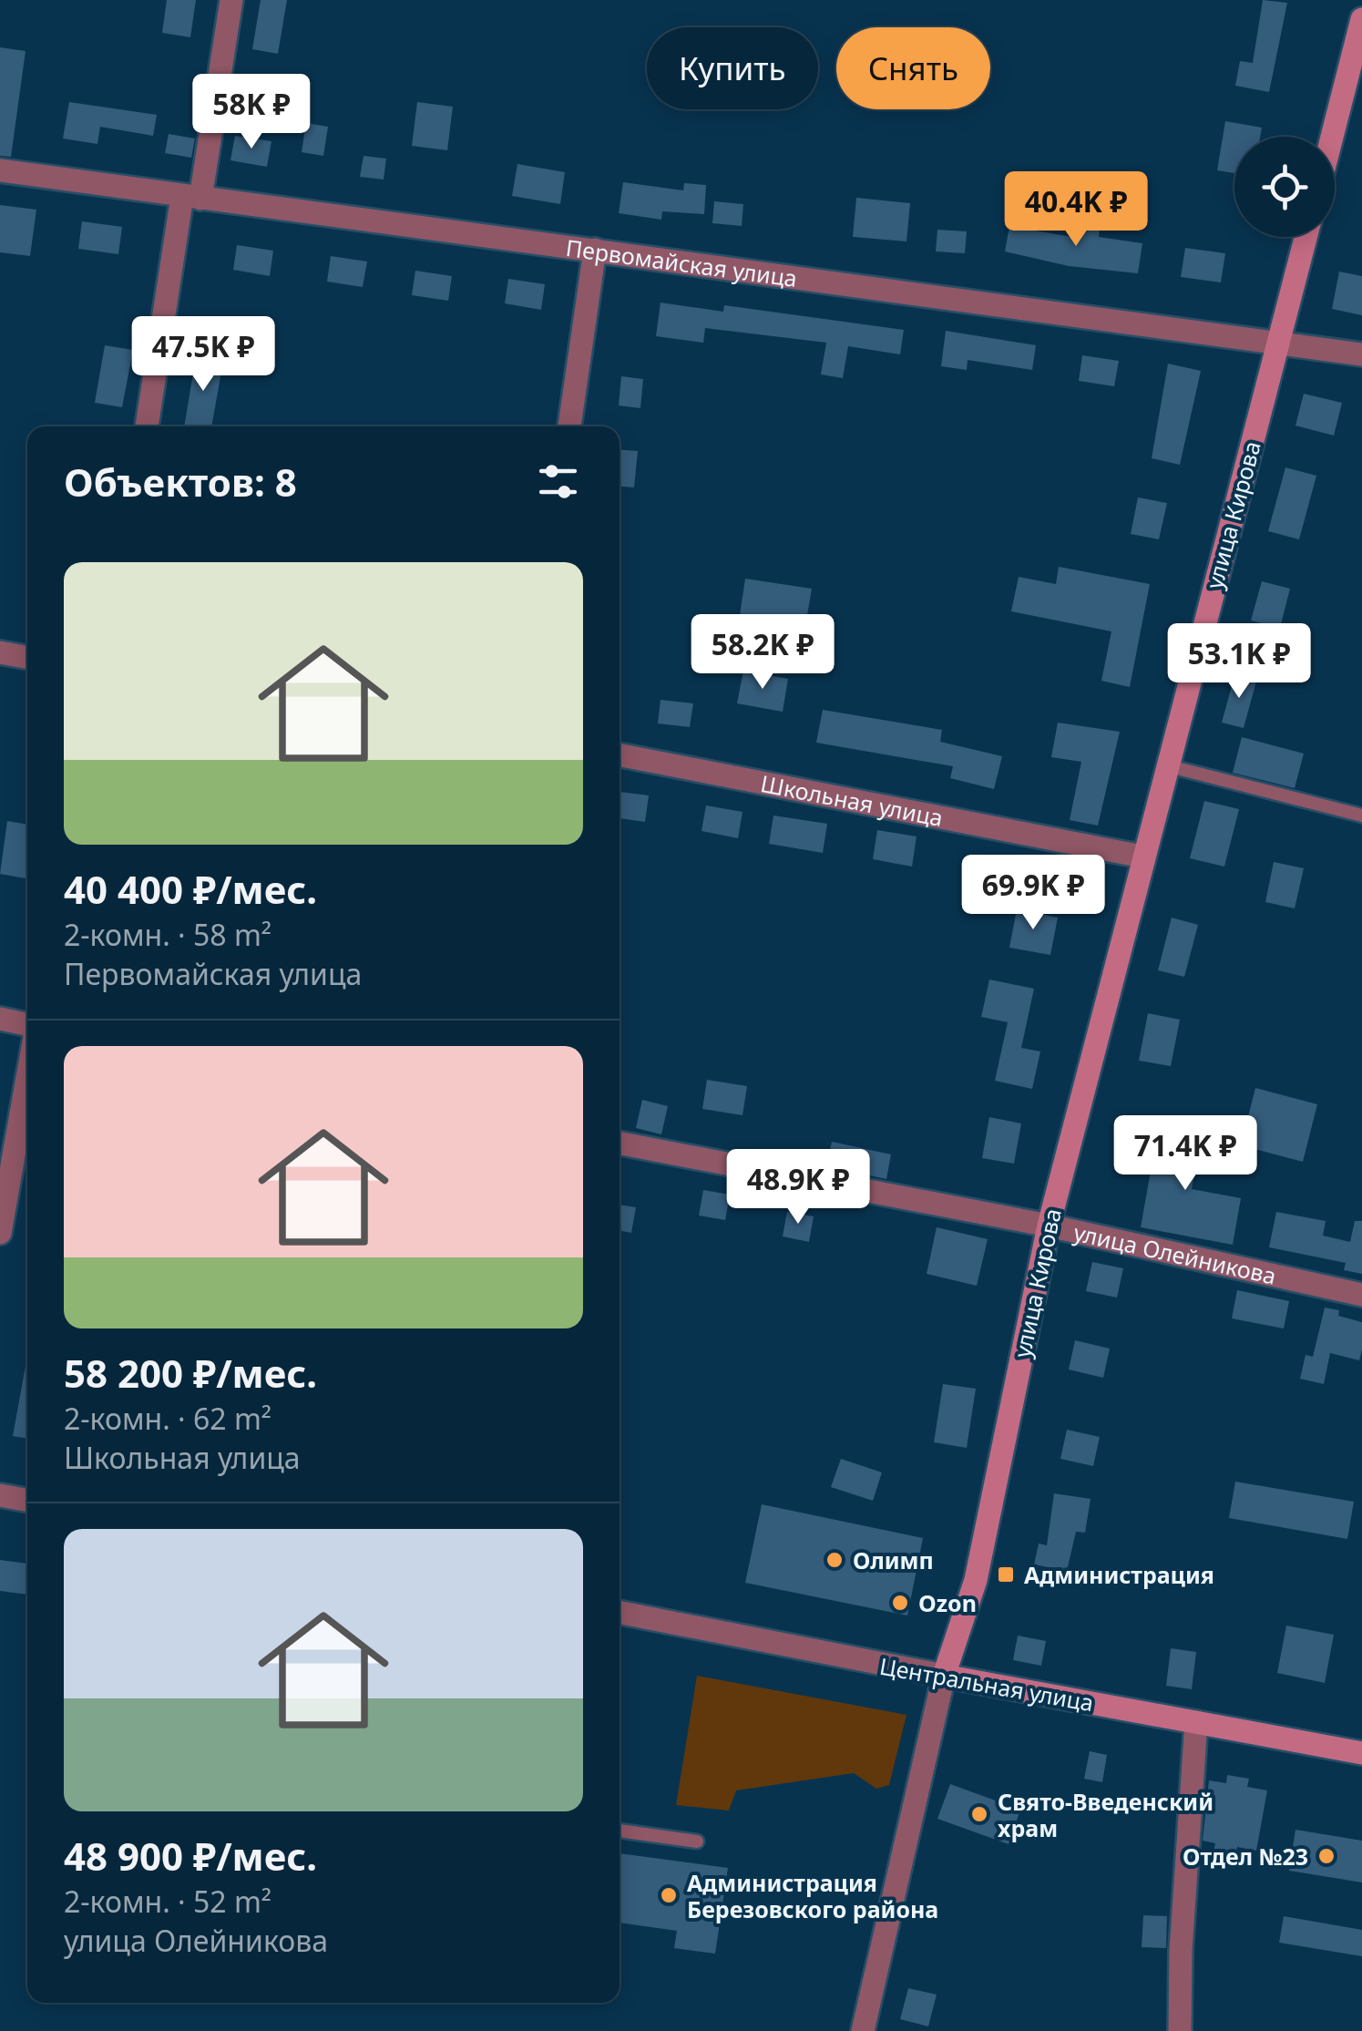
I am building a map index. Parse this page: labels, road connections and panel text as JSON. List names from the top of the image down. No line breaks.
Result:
{"streets":{"street":["Первомайская улица","улица Кирова","Школьная улица","улица Олейникова","Центральная улица"]},"crossings":[["Первомайская улица","улица Кирова"],["улица Кирова","Школьная улица"],["улица Кирова","улица Олейникова"],["улица Кирова","Центральная улица"]],"places":{"other":["Олимп","Ozon","Свято-Введенский храм","Отдел №23","Администрация Березовского района"],"transit":["Администрация"]},"page":{"chip":["Купить","Снять"],"price":["58K ₽","40.4K ₽","47.5K ₽","58.2K ₽","53.1K ₽","69.9K ₽","71.4K ₽","48.9K ₽"],"heading":"Объектов: 8","list":[{"name":"40 400 ₽/мес.","note":"2-комн. · 58 m² · Первомайская улица"},{"name":"58 200 ₽/мес.","note":"2-комн. · 62 m² · Школьная улица"},{"name":"48 900 ₽/мес.","note":"2-комн. · 52 m² · улица Олейникова"}]}}
